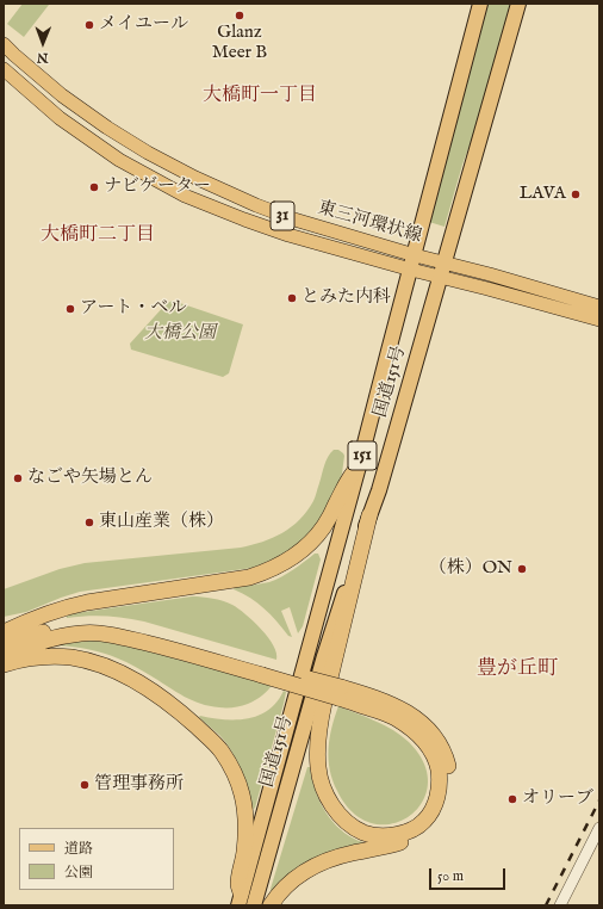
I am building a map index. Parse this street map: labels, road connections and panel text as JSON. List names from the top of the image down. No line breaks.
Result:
{"streets":{"highway":["国道151号","151"],"main road":["31","東三河環状線"]},"crossings":[["東三河環状線","国道151号"]],"districts":["大橋町一丁目","大橋町二丁目","豊が丘町"],"parks":["大橋公園"],"places":["Glanz Meer B","メイユール","ナビゲーター","LAVA","とみた内科","アート・ベル","なごや矢場とん","東山産業（株）","（株）ON","管理事務所","オリーブ"],"legend":["道路","公園"],"scale_bar":"50 m","north":"bottom"}
